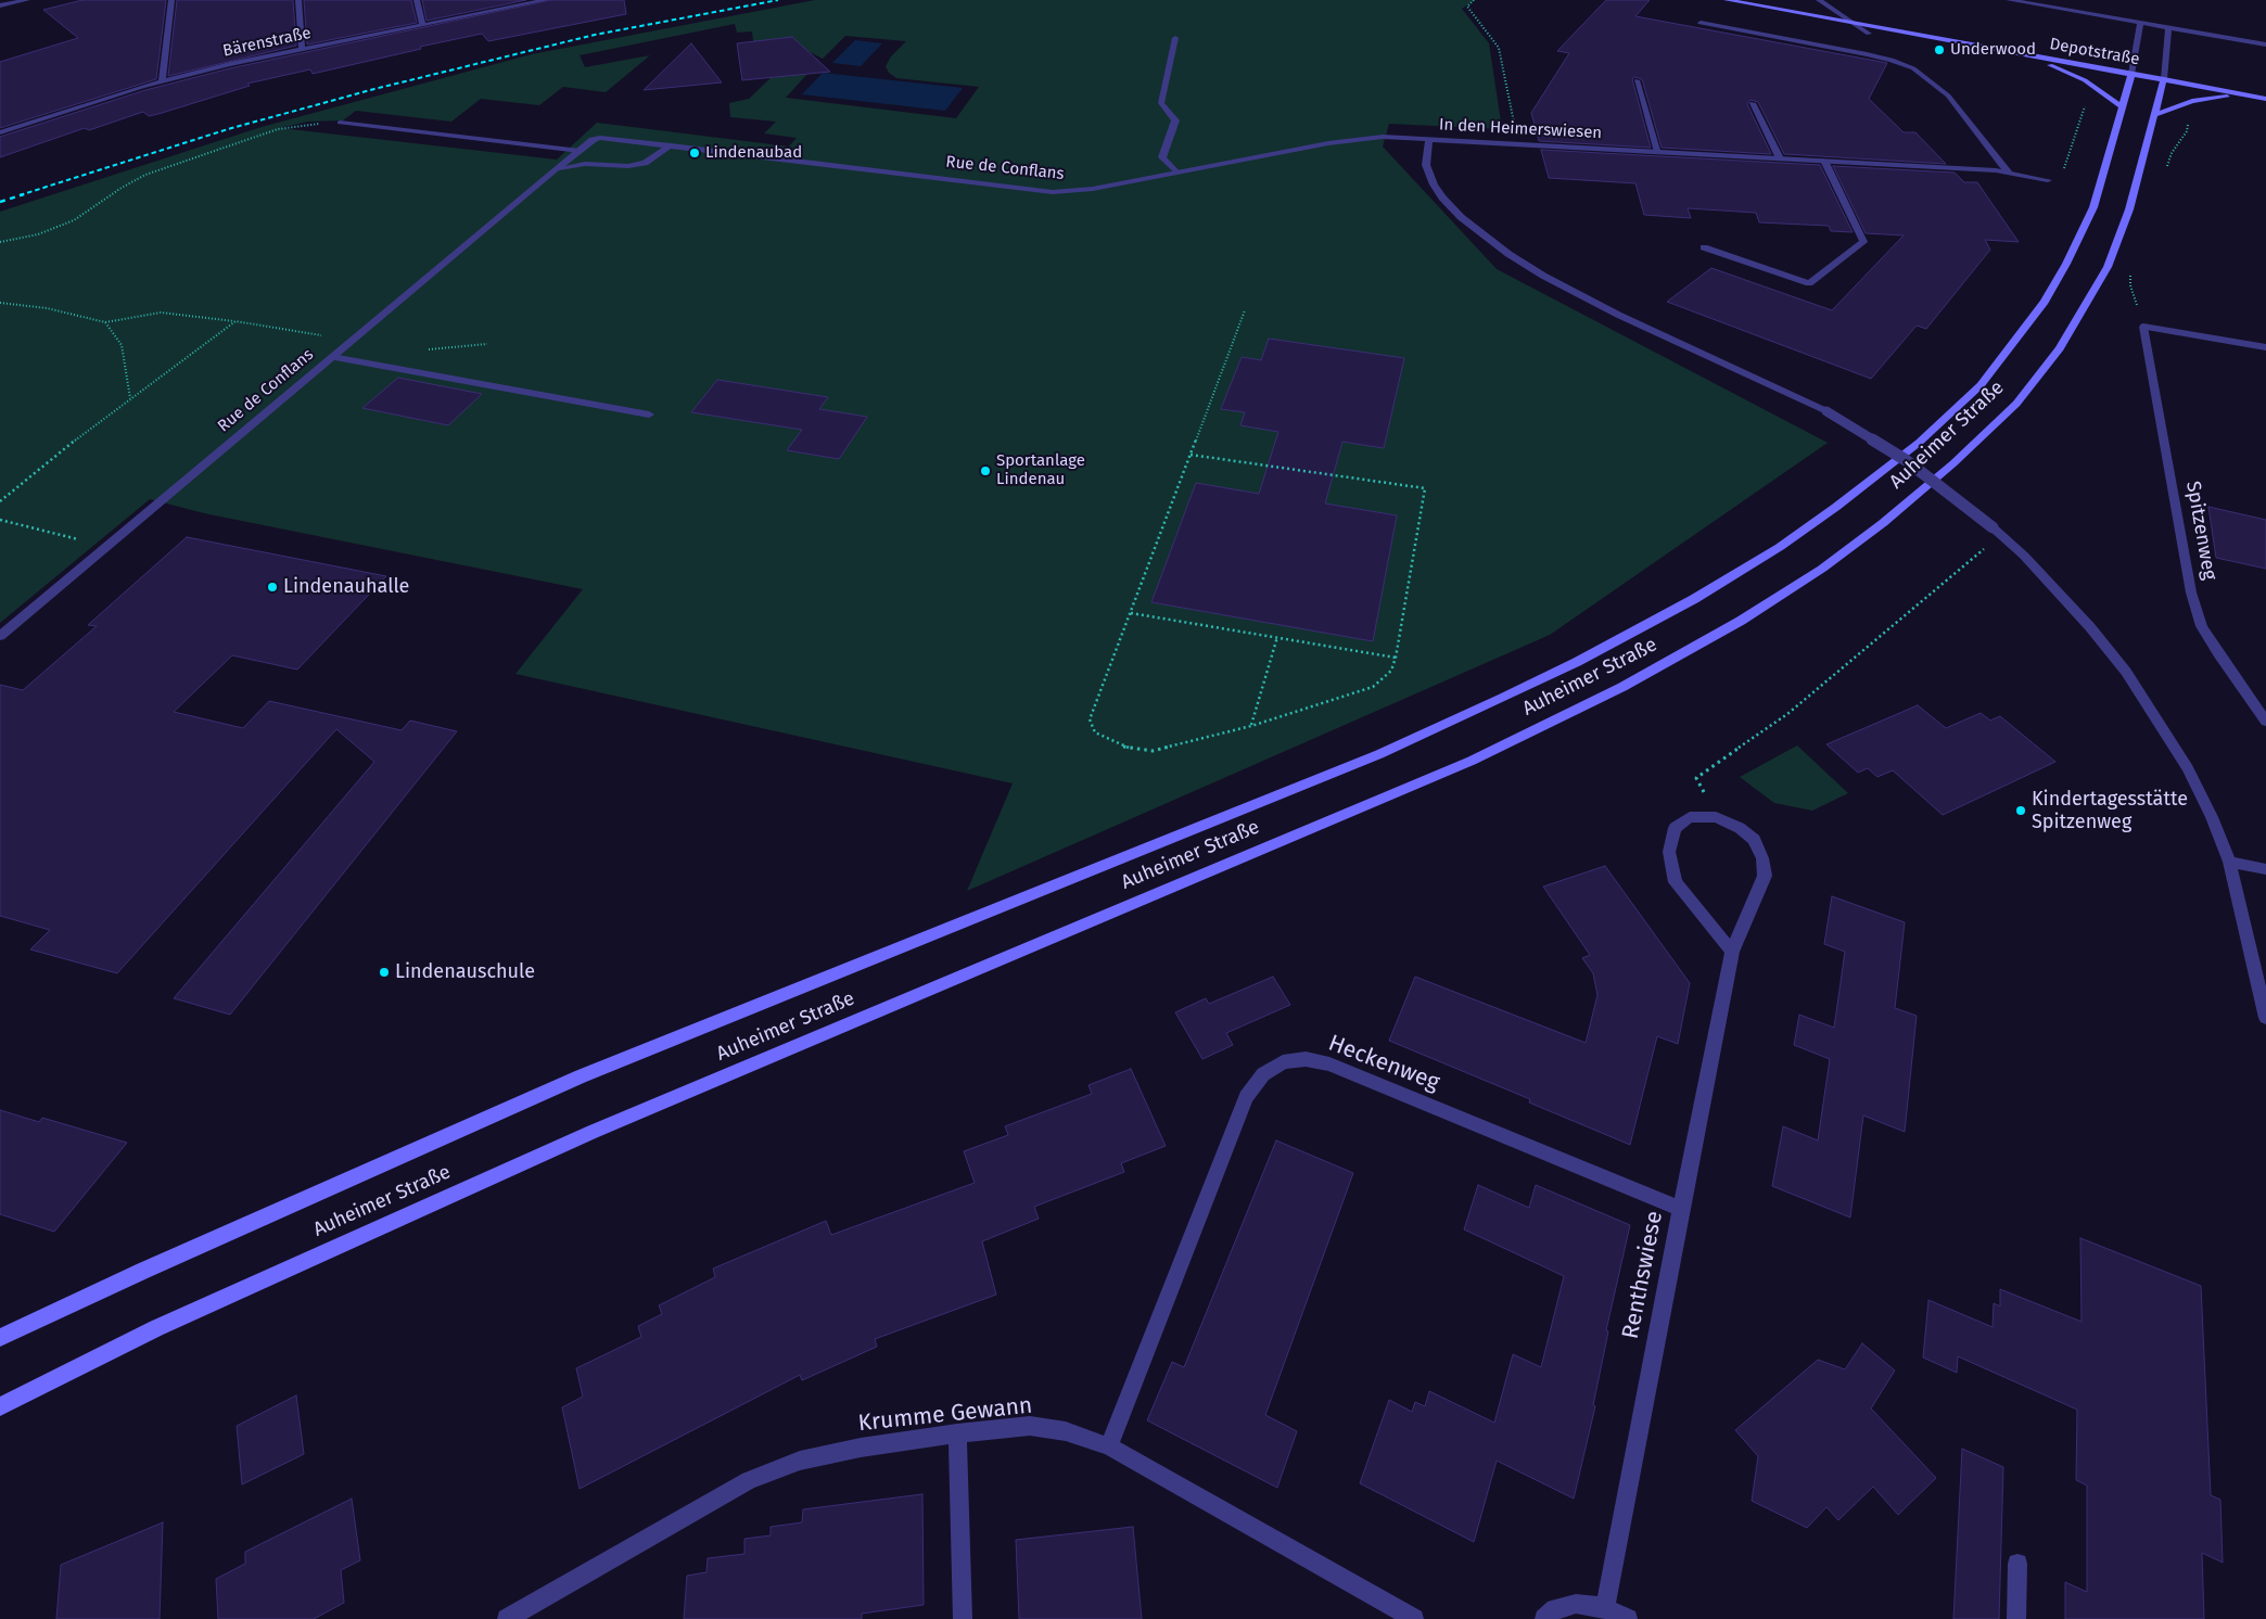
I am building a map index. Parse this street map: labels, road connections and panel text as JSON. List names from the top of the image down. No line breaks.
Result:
{"streets":{"main road":["Depotstraße","Auheimer Straße"],"street":["Bärenstraße","In den Heimerswiesen","Rue de Conflans","Spitzenweg","Heckenweg","Renthswiese","Krumme Gewann"]},"crossings":[["Depotstraße","Auheimer Straße"],["In den Heimerswiesen","Rue de Conflans"],["Heckenweg","Renthswiese"],["Heckenweg","Krumme Gewann"]],"places":["Underwood","Lindenaubad","Sportanlage Lindenau","Lindenauhalle","Kindertagesstätte Spitzenweg","Lindenauschule"]}
